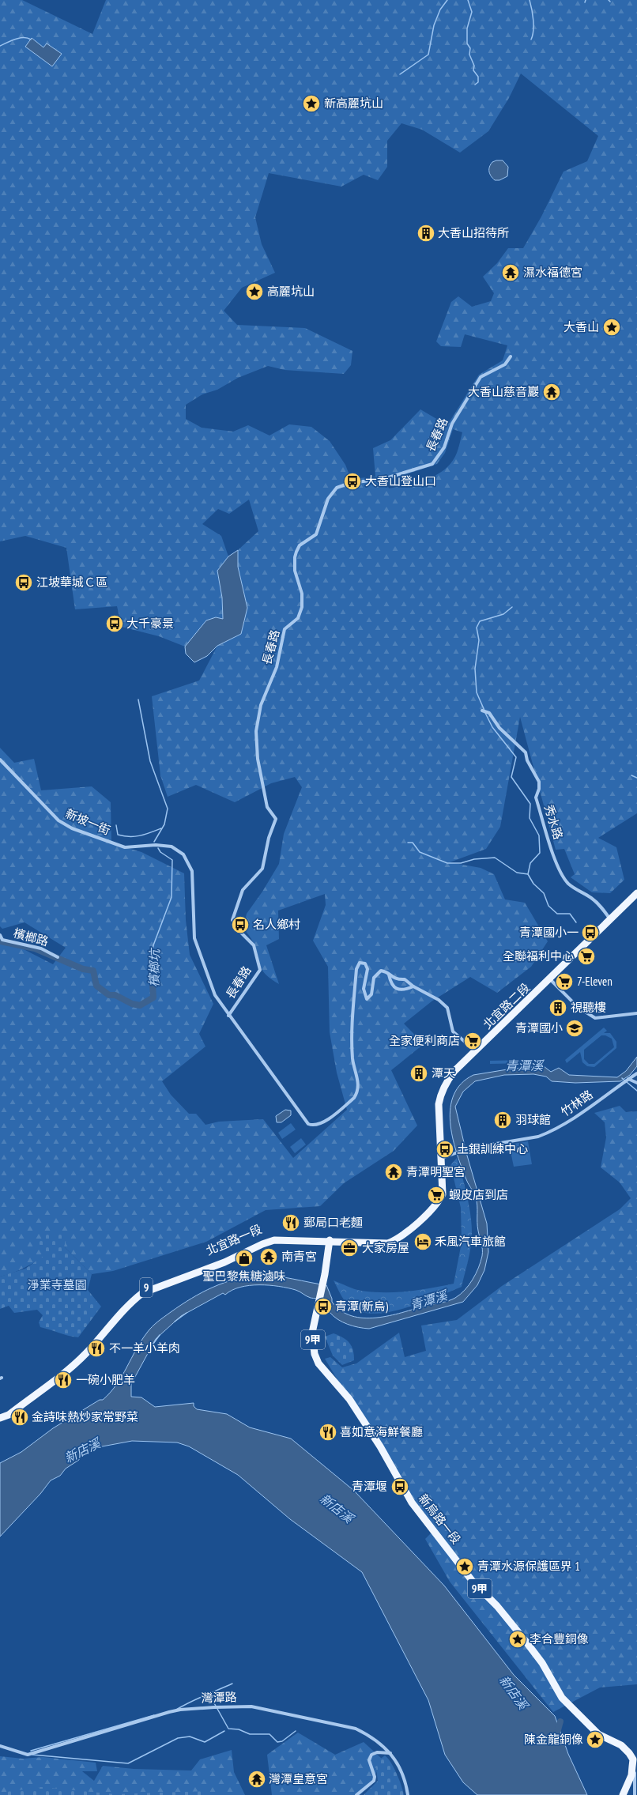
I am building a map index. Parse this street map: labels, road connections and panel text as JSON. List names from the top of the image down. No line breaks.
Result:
{"streets":{"main road":["北宜路二段","北宜路一段","9","9甲","新烏路一段"],"street":["長春路","新坡一街","秀水路","檳榔路","竹林路","灣潭路"]},"crossings":[["長春路","新坡一街"],["長春路","北宜路二段"],["秀水路","北宜路二段"],["北宜路二段","竹林路"],["北宜路二段","北宜路一段"],["北宜路二段","新烏路一段"],["北宜路一段","新烏路一段"]],"water":["檳榔坑","青潭溪","新店溪"],"parks":["淨業寺墓園"],"places":{"place":["新高麗坑山","高麗坑山","大香山","青潭水源保護區界 1","李合豐銅像","陳金龍銅像"],"building":["大香山招待所","視聽樓","潭天","羽球館"],"temple":["濕水福德宮","大香山慈音巖","青潭明聖宮","南青宮","灣潭皇意宮"],"bus stop":["大香山登山口","江坡華城Ｃ區","大千豪景","名人鄉村","青潭國小一","土銀訓練中心","青潭(新烏)","青潭堰"],"supermarket":["全聯福利中心","7-Eleven","全家便利商店","蝦皮店到店"],"school or university":["青潭國小"],"restaurant":["郵局口老麵","不一羊小羊肉","一碗小肥羊","金詩味熱炒家常野菜","喜如意海鮮餐廳"],"hotel":["禾風汽車旅館"],"office":["大家房屋"],"shop":["聖巴黎焦糖滷味"]}}
